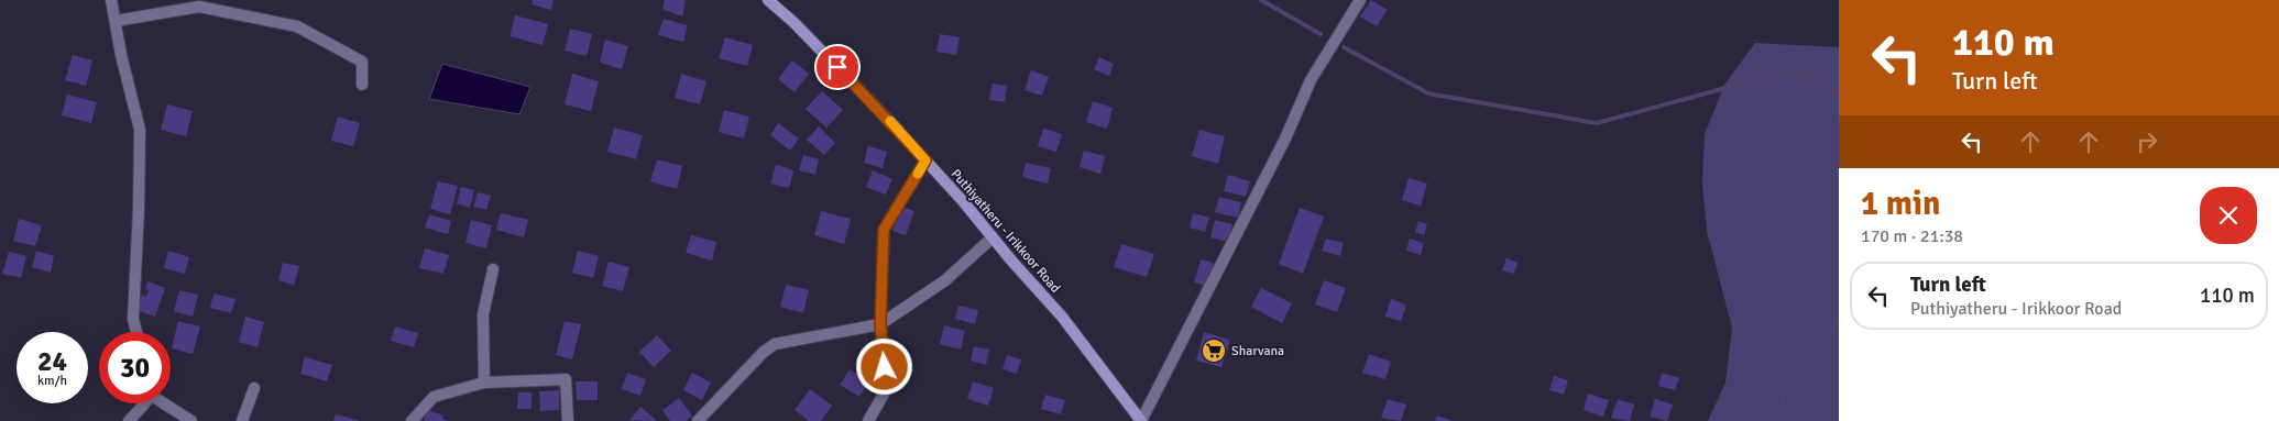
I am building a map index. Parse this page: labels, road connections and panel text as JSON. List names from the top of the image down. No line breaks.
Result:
{"streets":{"main road":["Puthiyatheru - Irikkoor Road"]},"places":{"supermarket":["Sharvana"]},"page":{"turn":["110 m","Turn left"],"heading":["1 min","170 m · 21:38"],"list":[{"name":"Turn left","note":"Puthiyatheru - Irikkoor Road","value":"110 m"}],"speed":"24 km/h","limit":"30"}}
